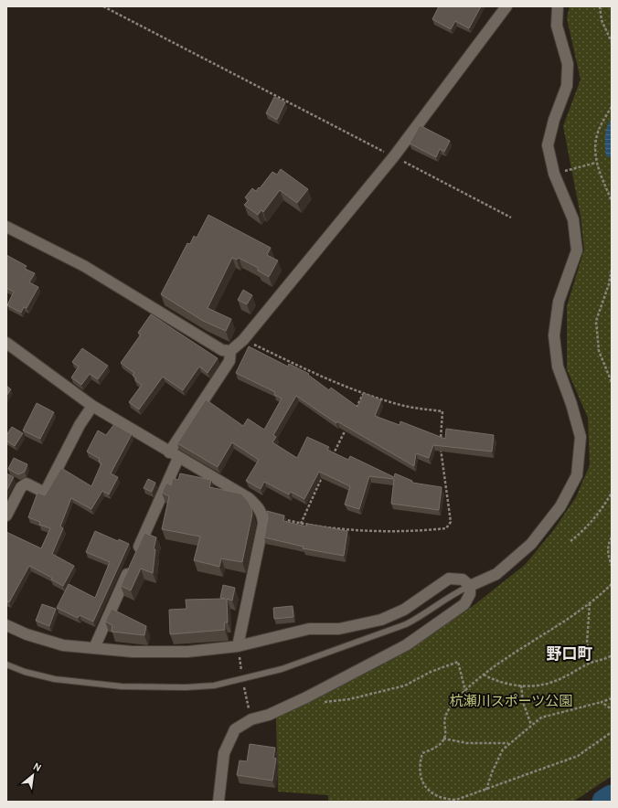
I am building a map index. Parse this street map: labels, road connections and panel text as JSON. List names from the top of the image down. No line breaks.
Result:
{"districts":["野口町"],"parks":["杭瀬川スポーツ公園"],"north":"top right"}
